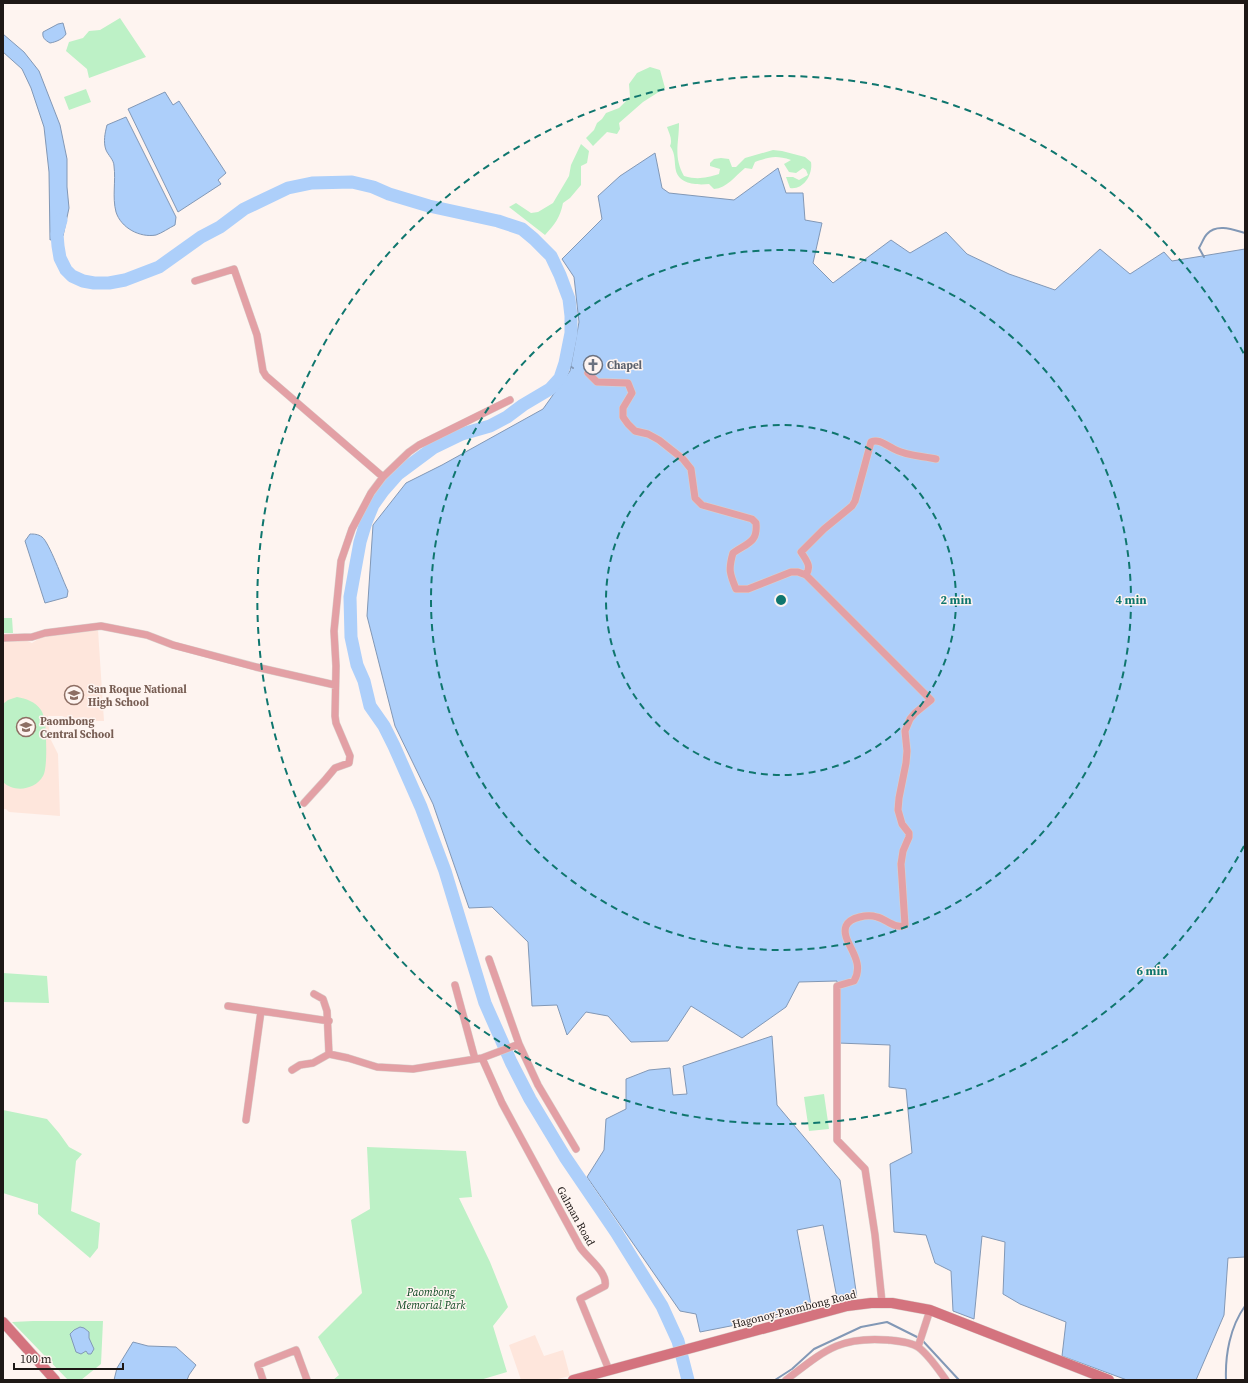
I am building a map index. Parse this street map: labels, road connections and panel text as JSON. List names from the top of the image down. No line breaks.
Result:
{"streets":{"main road":["Hagonoy-Paombong Road"],"street":["Galman Road"]},"crossings":[["Galman Road","Hagonoy-Paombong Road"]],"parks":["Paombong Memorial Park"],"places":{"church":["Chapel"],"school or university":["San Roque National High School","Paombong Central School"]},"scale_bar":"100 m","rings":["2 min","4 min","6 min"]}
